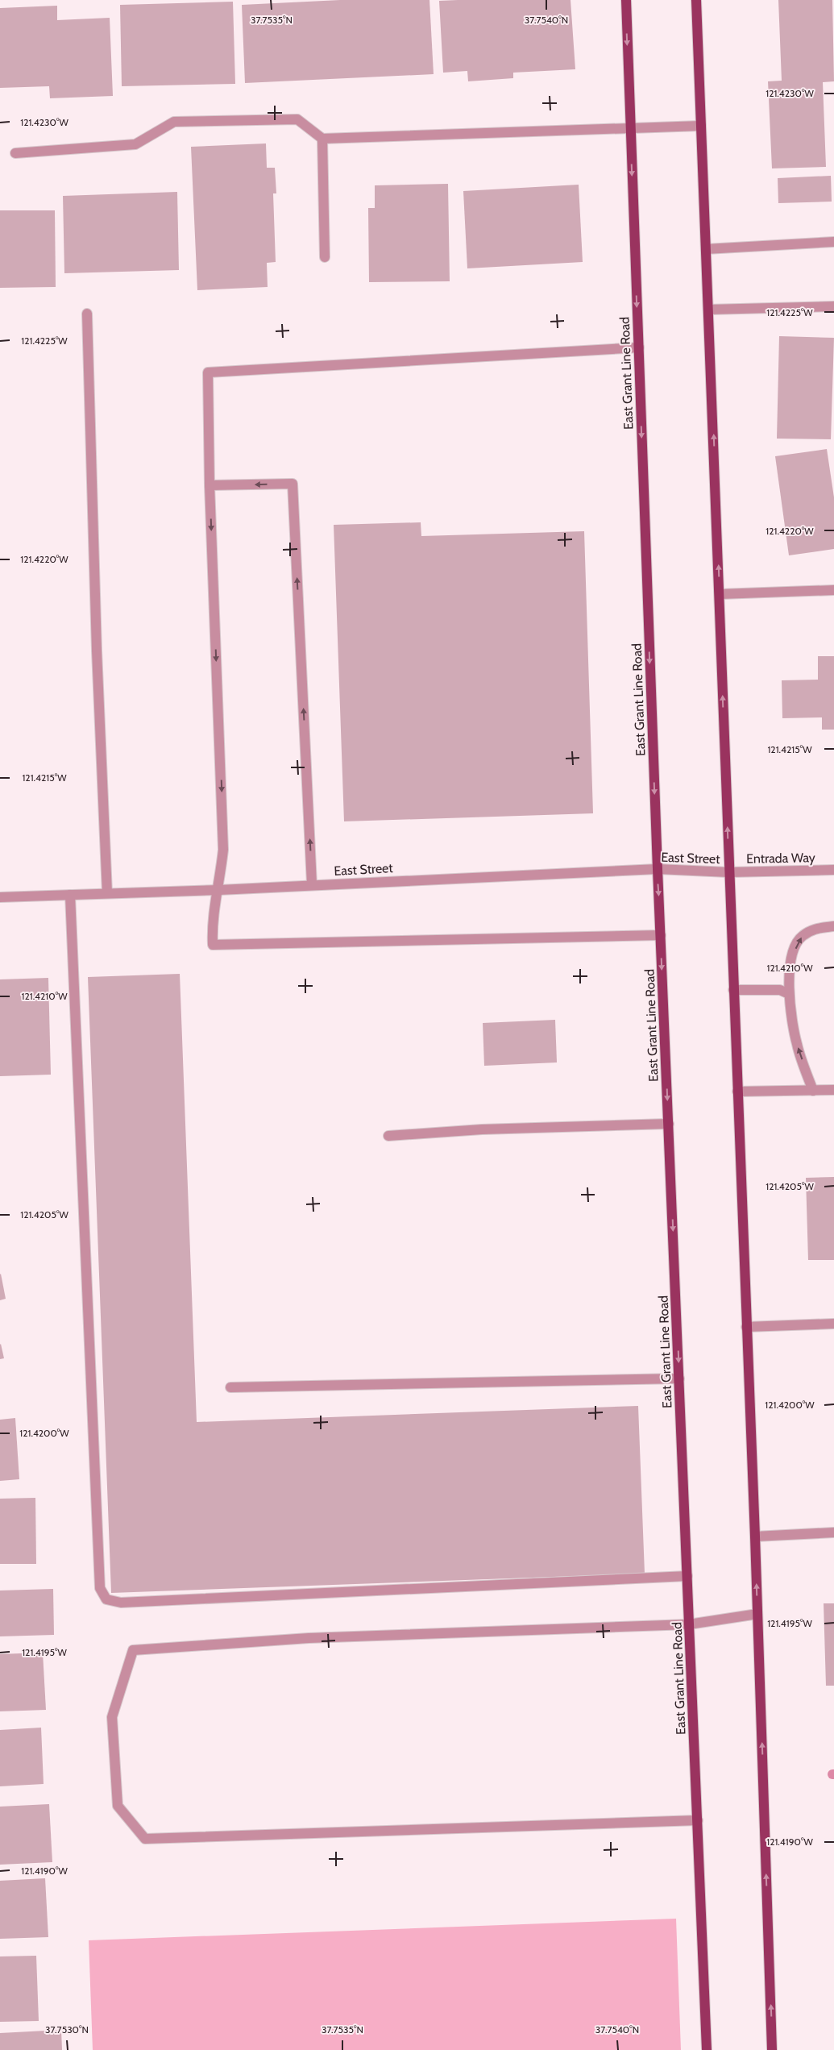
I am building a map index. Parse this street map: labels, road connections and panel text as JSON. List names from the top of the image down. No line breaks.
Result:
{"streets":{"main road":["East Grant Line Road"],"street":["East Street","Entrada Way"]},"crossings":[["East Grant Line Road","East Street"],["East Street","Entrada Way"]],"coordinates":["37.7535°N","37.7540°N","121.4230°W","121.4225°W","121.4220°W","121.4215°W","121.4210°W","121.4205°W","121.4200°W","121.4195°W","121.4190°W","37.7530°N"]}
